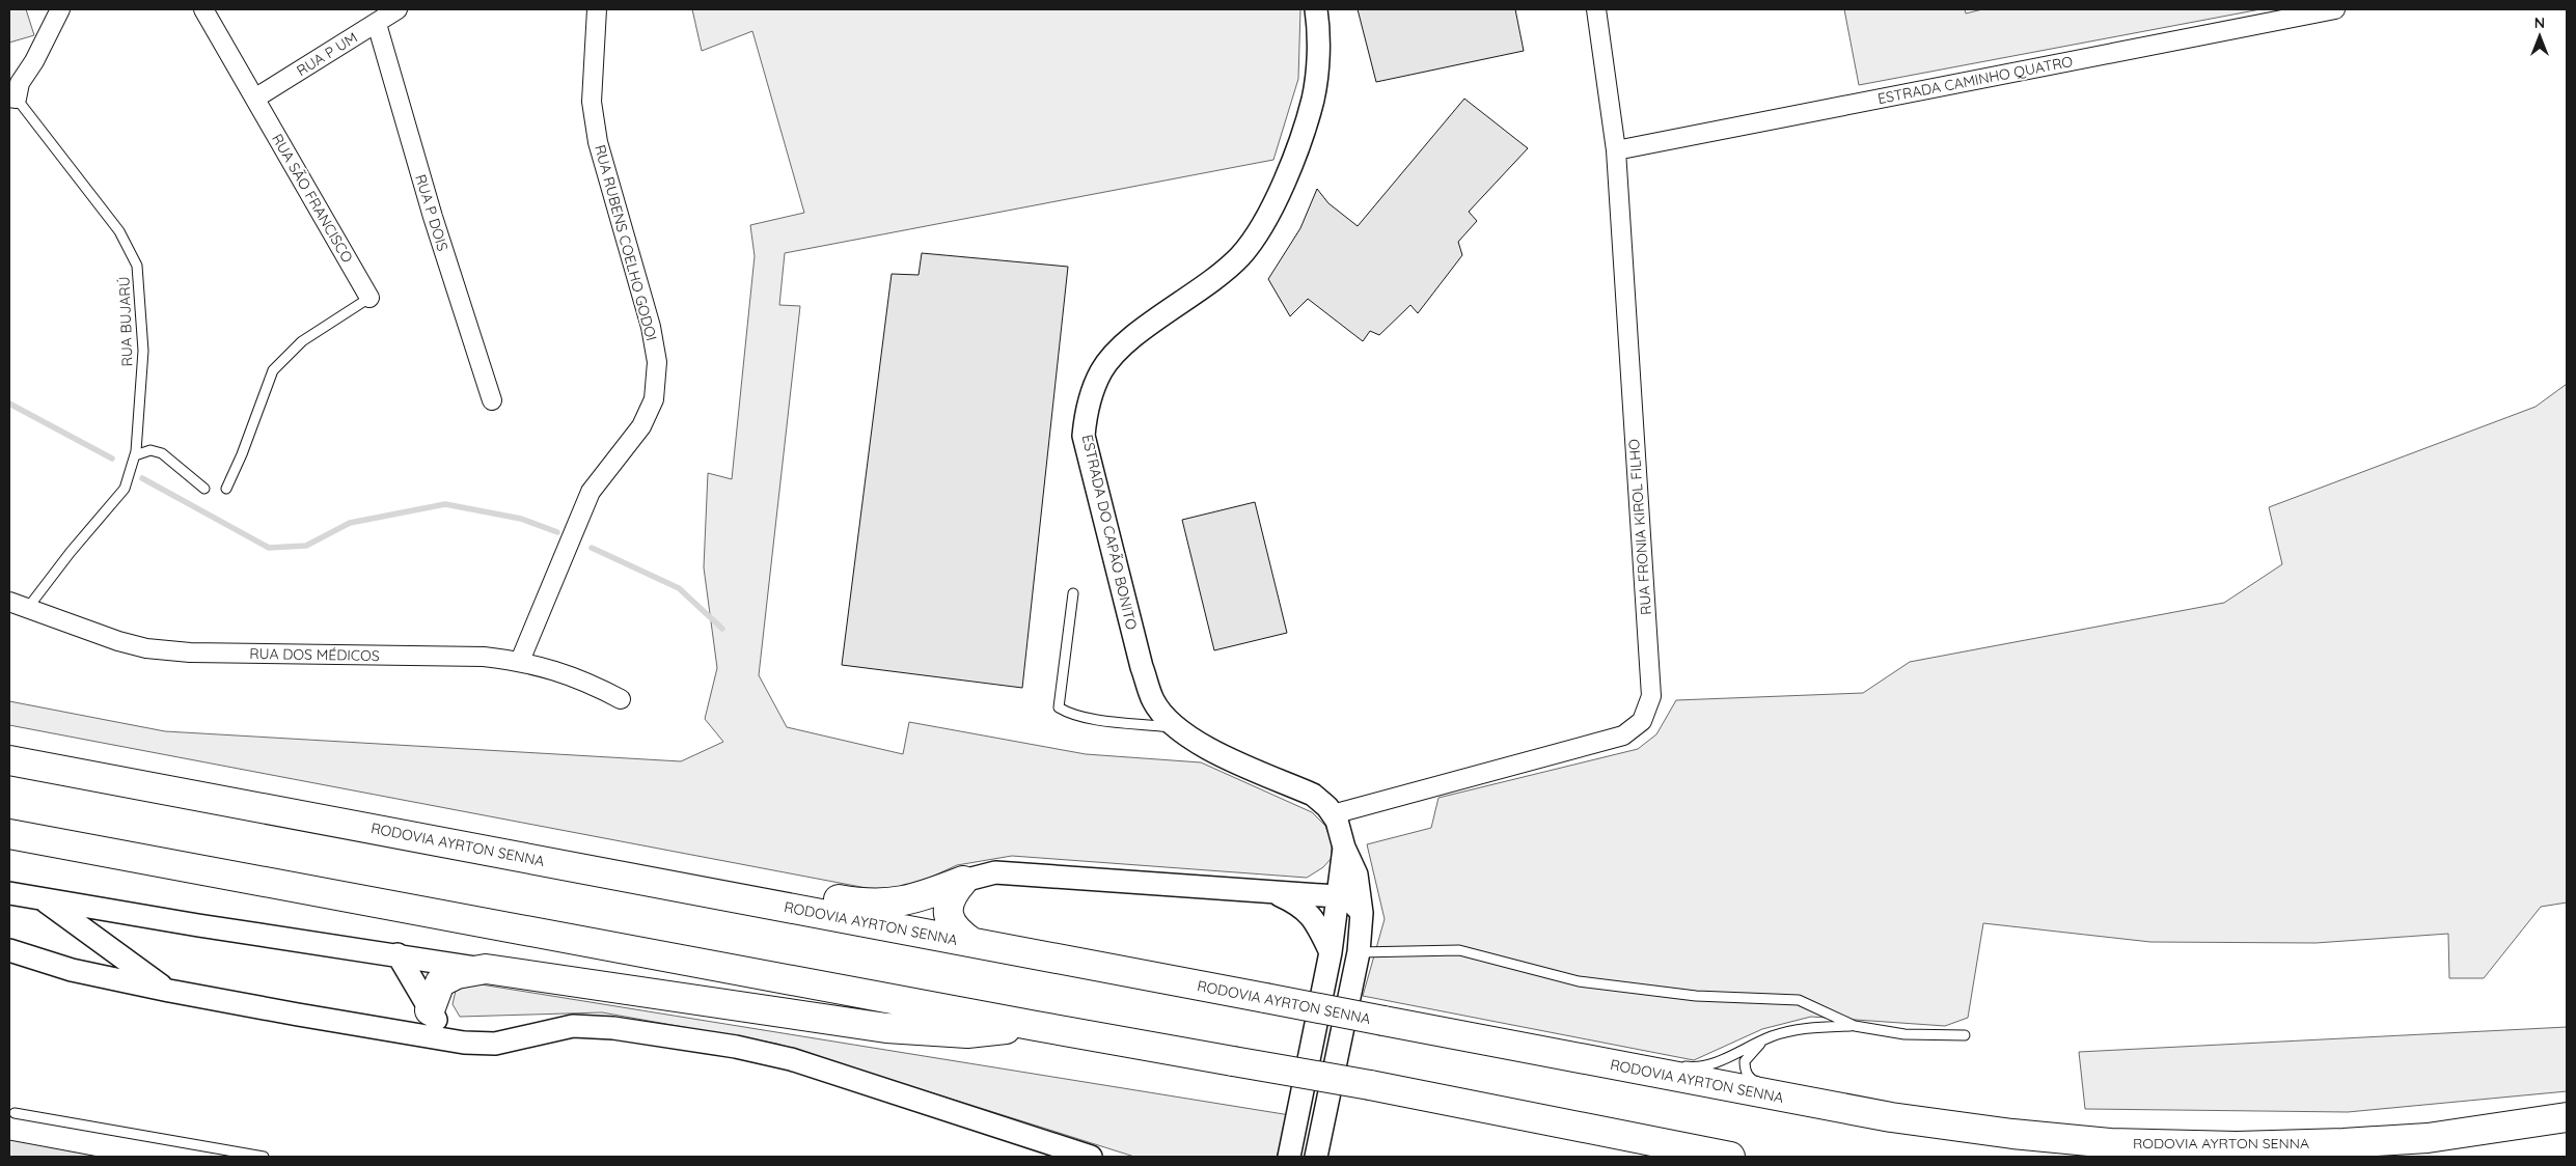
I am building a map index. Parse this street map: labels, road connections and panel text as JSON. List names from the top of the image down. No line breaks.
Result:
{"streets":{"highway":["RODOVIA AYRTON SENNA"],"street":["RUA P UM","ESTRADA CAMINHO QUATRO","RUA SÃO FRANCISCO","RUA P DOIS","RUA RUBENS COELHO GODOI","RUA FRONIA KIROL FILHO","ESTRADA DO CAPÃO BONITO","RUA DOS MÉDICOS"],"lane":["RUA BUJARÚ"]},"crossings":[["RUA P UM","RUA SÃO FRANCISCO"],["RUA P UM","RUA P DOIS"],["ESTRADA CAMINHO QUATRO","RUA FRONIA KIROL FILHO"],["RUA RUBENS COELHO GODOI","RUA DOS MÉDICOS"],["RUA BUJARÚ","RUA DOS MÉDICOS"],["RUA FRONIA KIROL FILHO","ESTRADA DO CAPÃO BONITO"]],"north":"top"}
